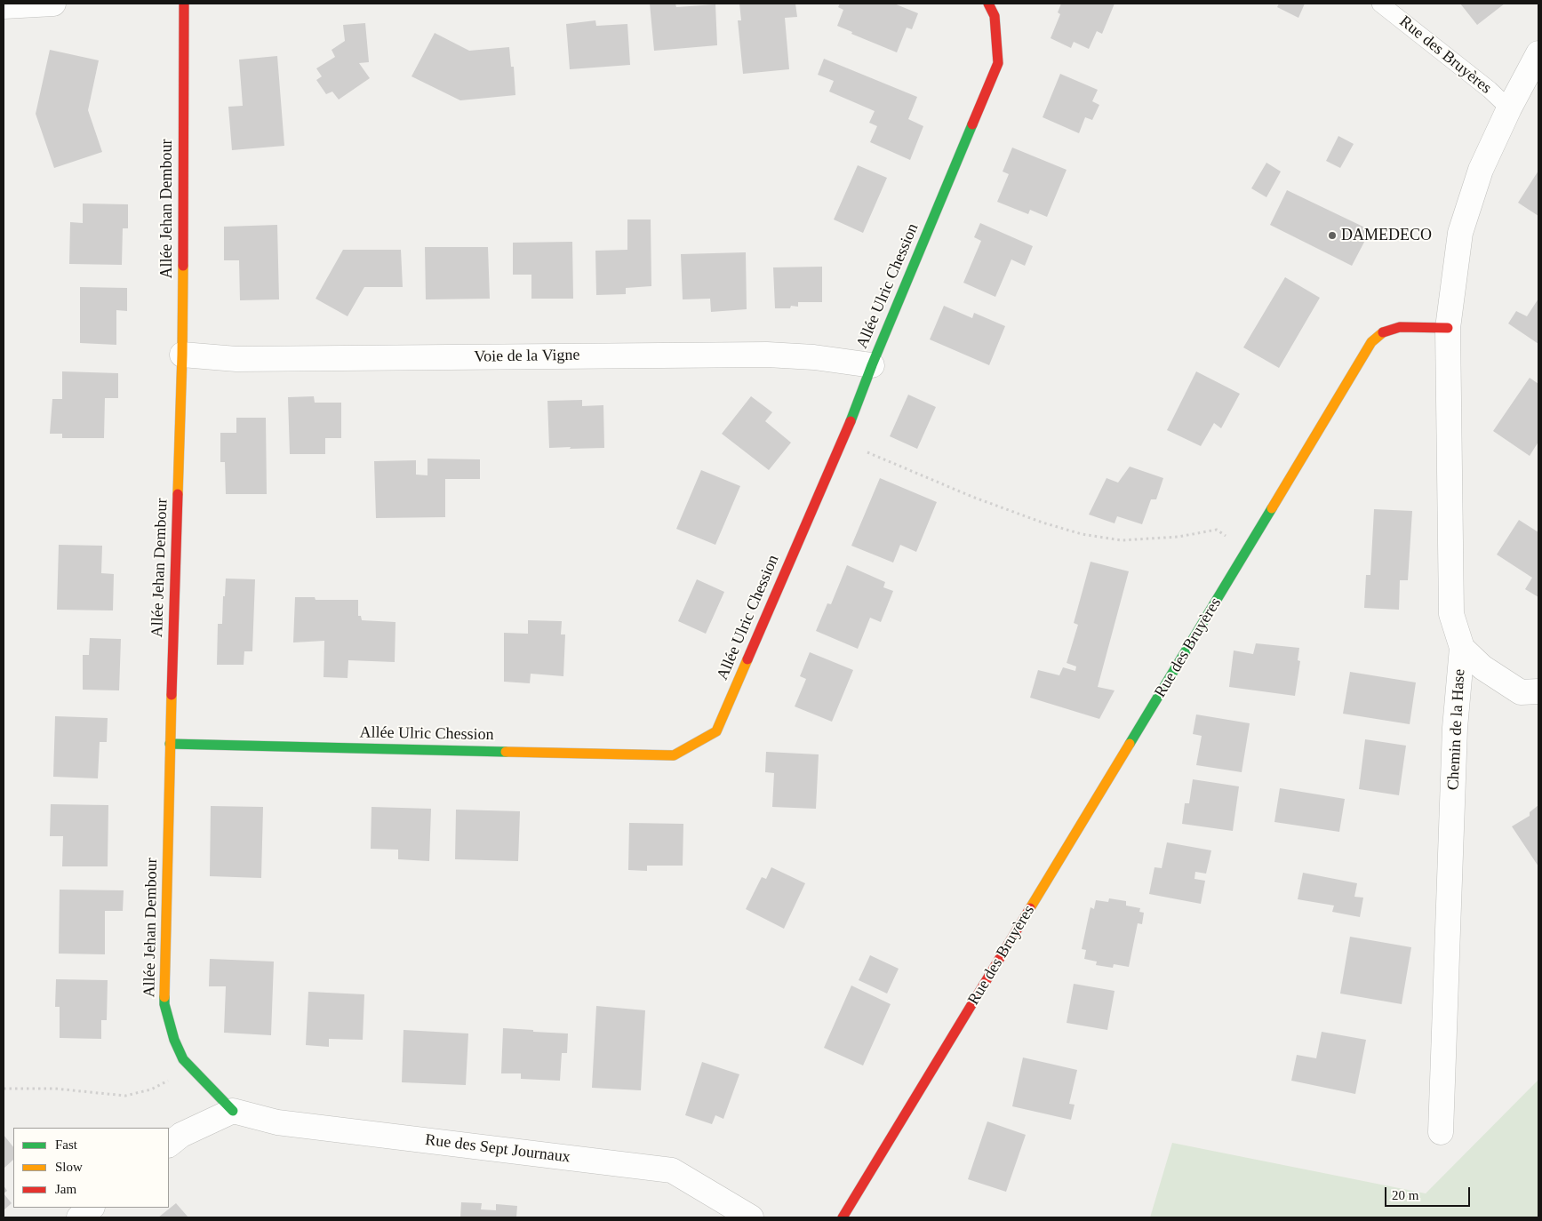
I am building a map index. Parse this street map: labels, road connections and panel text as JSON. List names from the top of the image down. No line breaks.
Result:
{"streets":{"street":["Rue des Bruyères","Allée Jehan Dembour","Allée Ulric Chession","Voie de la Vigne","Chemin de la Hase","Rue des Sept Journaux"]},"crossings":[["Rue des Bruyères","Chemin de la Hase"],["Allée Jehan Dembour","Allée Ulric Chession"],["Allée Jehan Dembour","Voie de la Vigne"],["Allée Jehan Dembour","Rue des Sept Journaux"],["Allée Ulric Chession","Voie de la Vigne"]],"places":["DAMEDECO"],"legend":["Fast","Slow","Jam"],"scale_bar":"20 m"}
